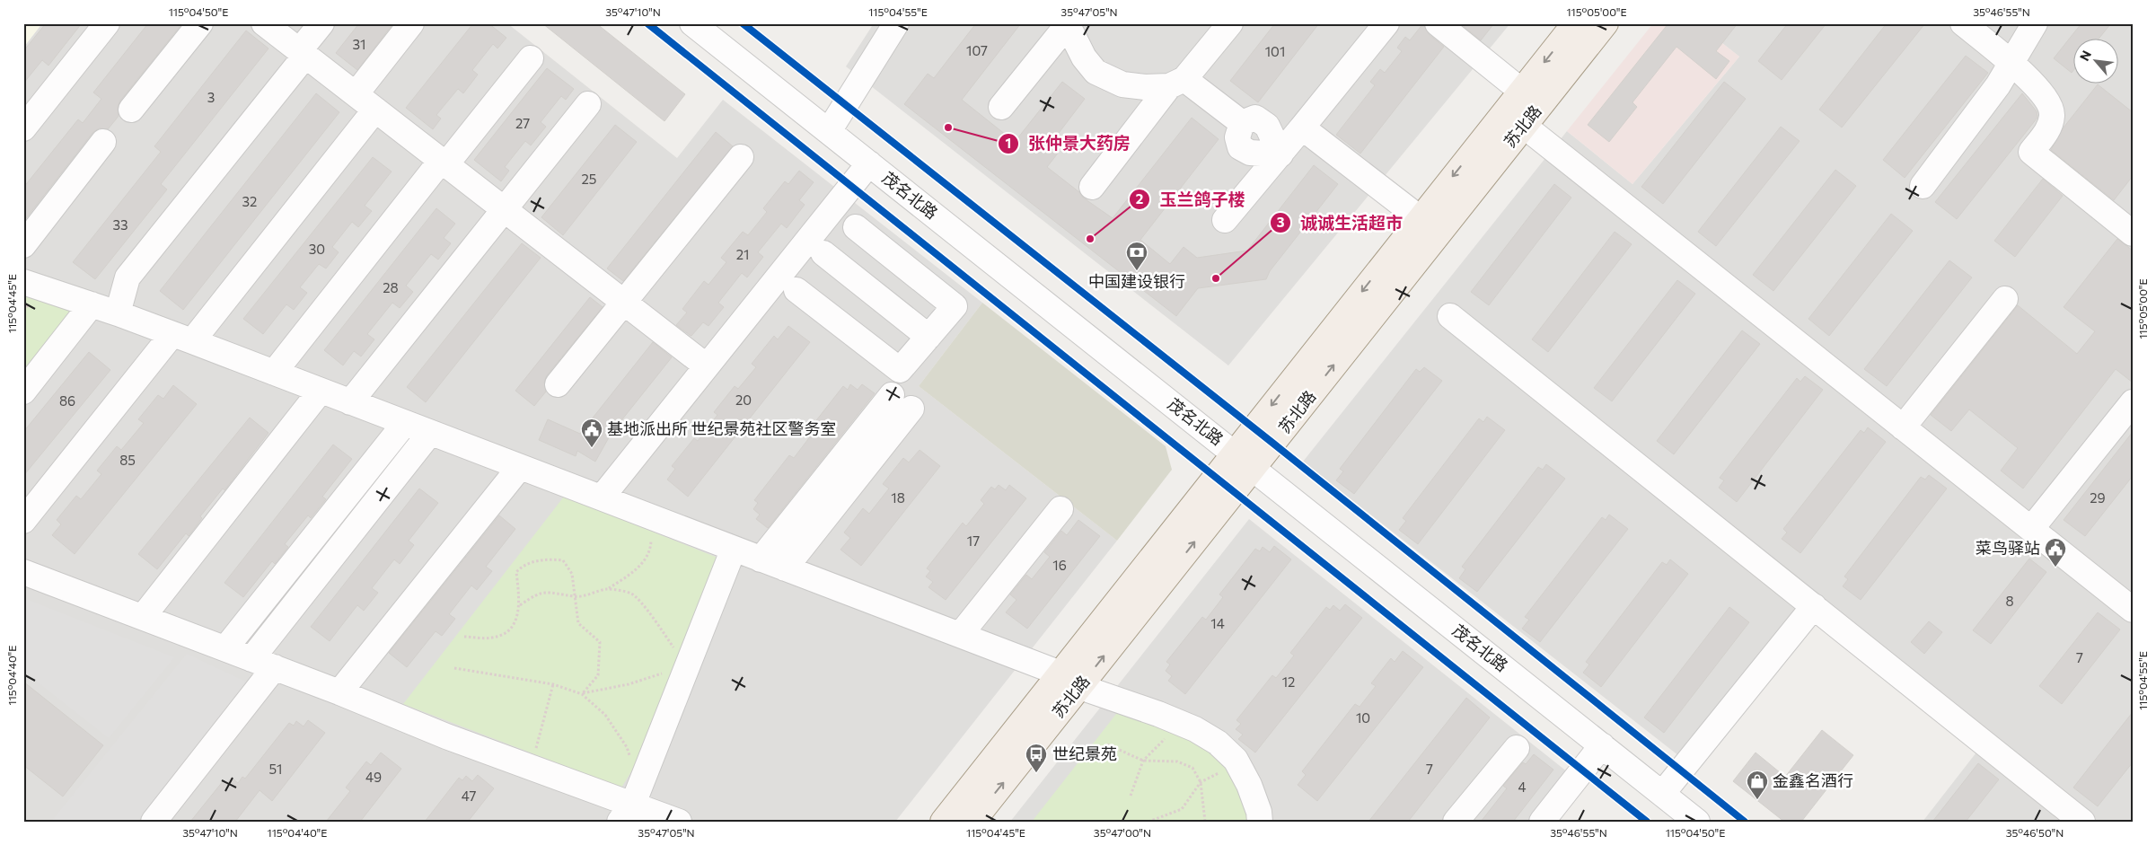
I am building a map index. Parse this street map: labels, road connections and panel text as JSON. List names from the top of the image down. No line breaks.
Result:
{"streets":{"main road":["苏北路"],"street":["茂名北路"]},"crossings":[["苏北路","茂名北路"]],"places":{"other":["张仲景大药房","玉兰鸽子楼","诚诚生活超市"],"bank":["中国建设银行"],"public building":["基地派出所 世纪景苑社区警务室","菜鸟驿站"],"bus stop":["世纪景苑"],"shop":["金鑫名酒行"]},"house_numbers":["31","107","101","3","27","25","32","33","30","21","28","20","86","85","18","29","17","16","8","14","7","12","10","51","7","49","4","47"],"north":"top left","coordinates":["115°04'50\"E","35°47'10\"N","115°04'55\"E","35°47'05\"N","115°05'00\"E","35°46'55\"N","115°04'45\"E","115°04'40\"E","35°47'00\"N","35°46'50\"N"]}
